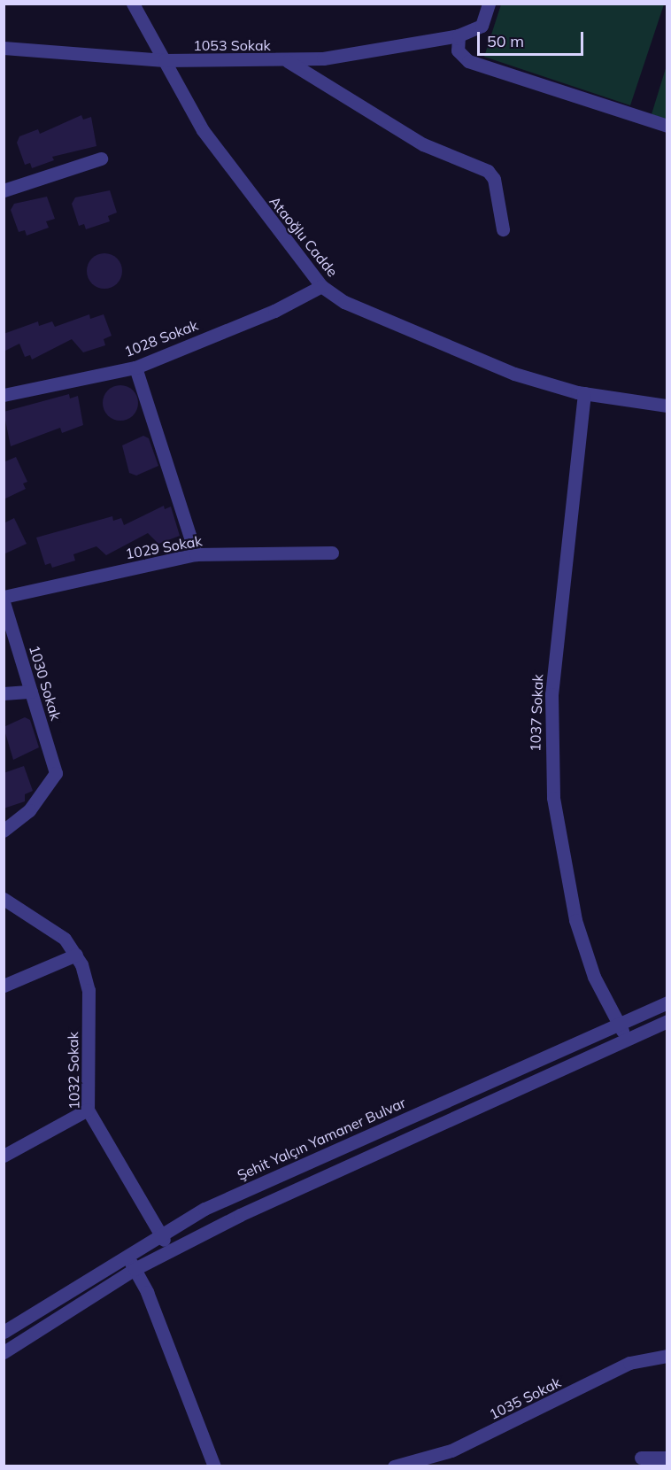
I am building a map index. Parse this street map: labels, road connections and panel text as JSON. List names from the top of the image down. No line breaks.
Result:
{"streets":{"street":["1053 Sokak","Ataoğlu Cadde","1028 Sokak","1029 Sokak","1030 Sokak","1037 Sokak","1032 Sokak","Şehit Yalçın Yamaner Bulvar","1035 Sokak"]},"crossings":[["1053 Sokak","Ataoğlu Cadde"],["Ataoğlu Cadde","1028 Sokak"],["Ataoğlu Cadde","1037 Sokak"],["1037 Sokak","Şehit Yalçın Yamaner Bulvar"],["1032 Sokak","Şehit Yalçın Yamaner Bulvar"]],"scale_bar":"50 m"}
